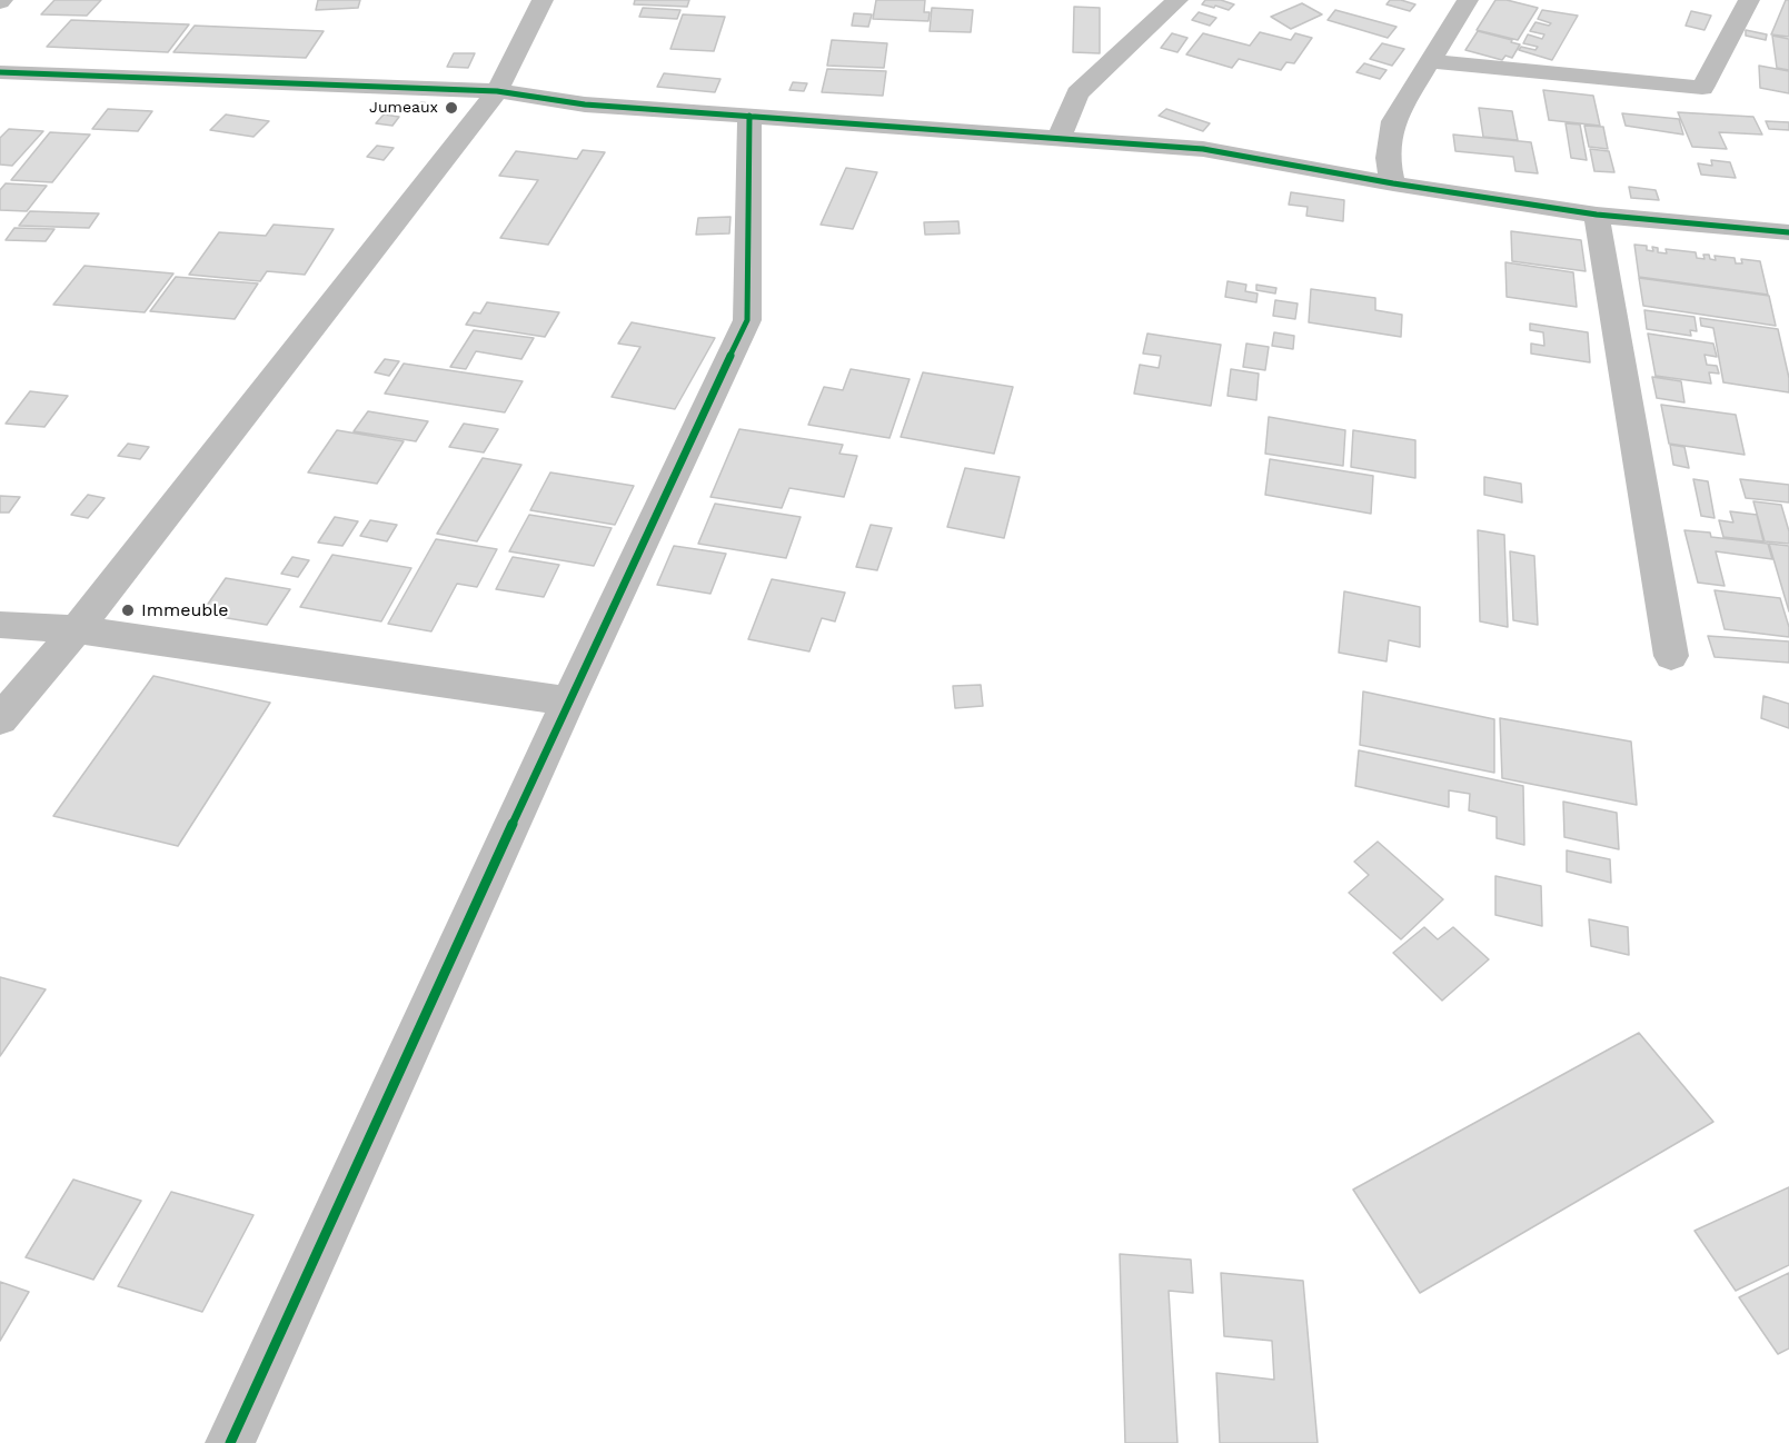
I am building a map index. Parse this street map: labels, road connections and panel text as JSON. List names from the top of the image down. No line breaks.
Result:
{"places":["Jumeaux","Immeuble"]}
